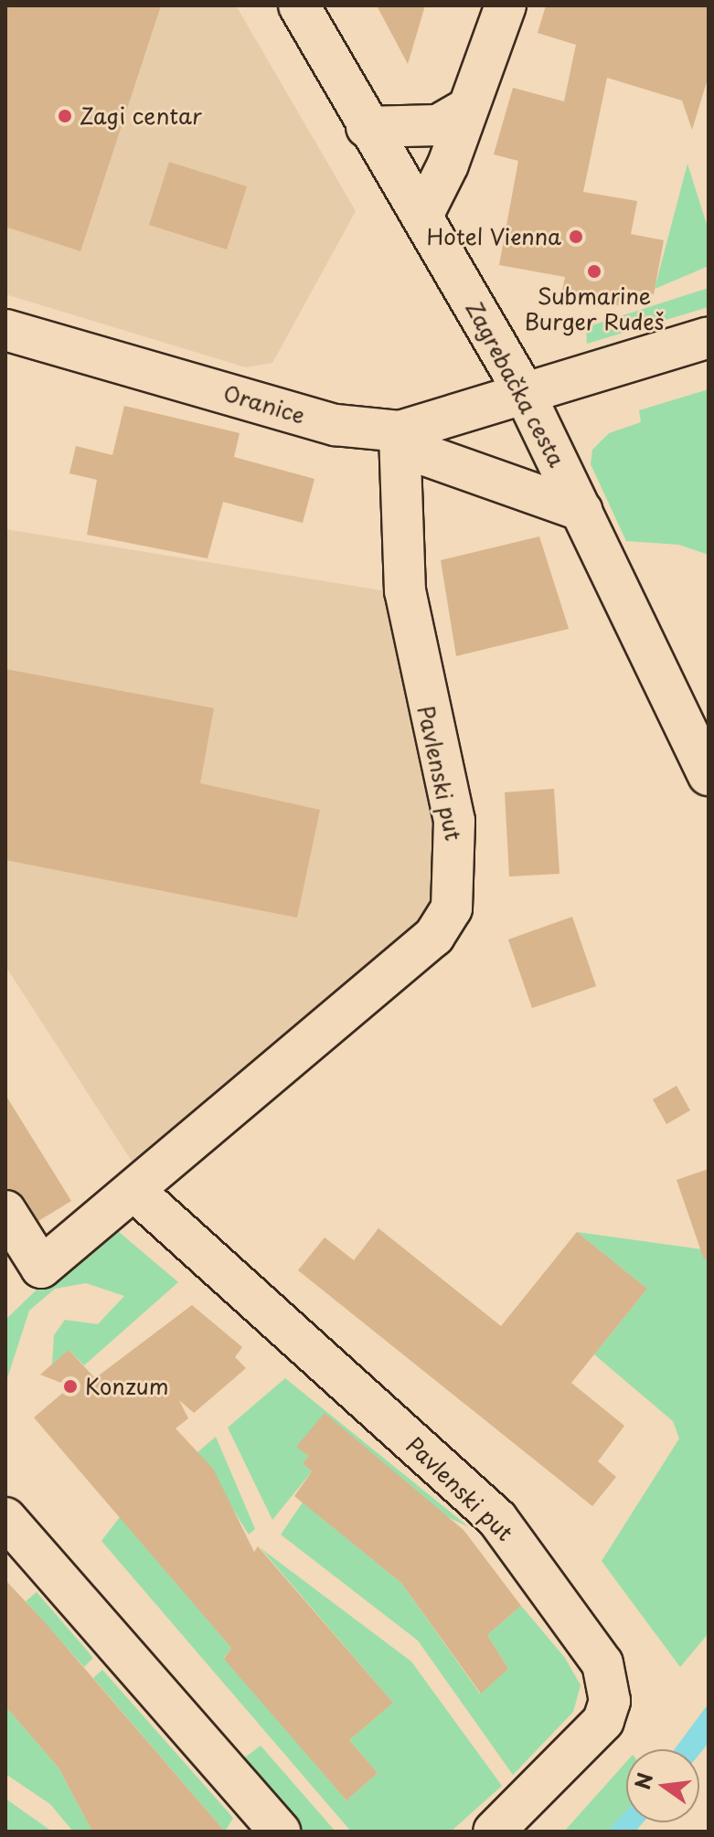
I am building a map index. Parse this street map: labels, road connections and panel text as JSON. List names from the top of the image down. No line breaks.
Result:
{"streets":{"street":["Zagrebačka cesta","Oranice","Pavlenski put"]},"crossings":[["Zagrebačka cesta","Oranice"],["Oranice","Pavlenski put"]],"places":["Zagi centar","Hotel Vienna","Submarine Burger Rudeš","Konzum"],"north":"left"}
